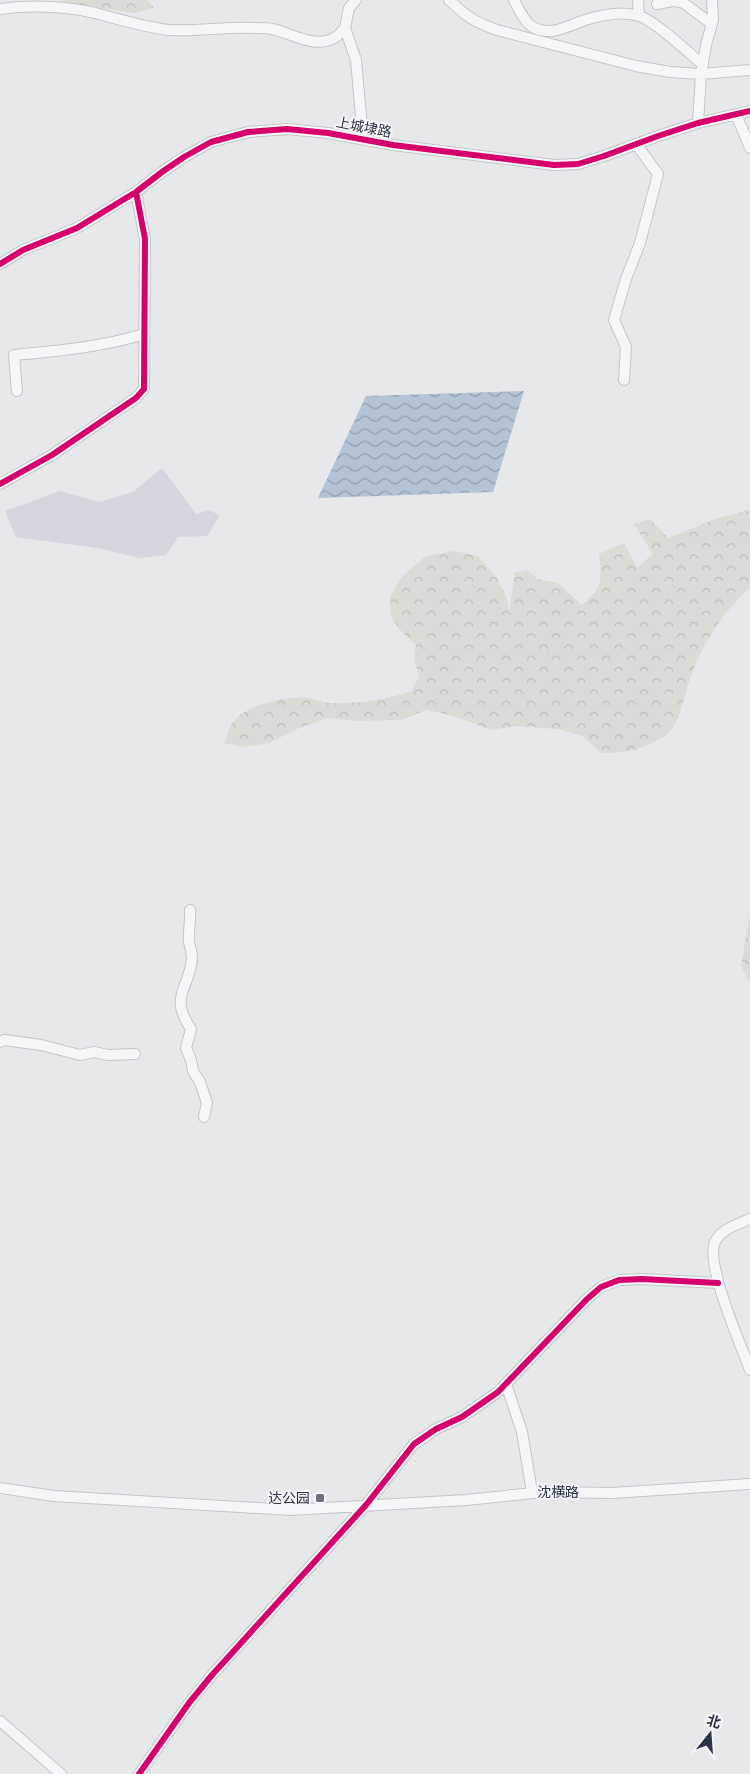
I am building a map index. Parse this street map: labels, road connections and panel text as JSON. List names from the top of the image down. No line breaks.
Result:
{"streets":{"street":["上城埭路","沈横路"]},"places":{"transit":["达公园"]},"north":"top"}
